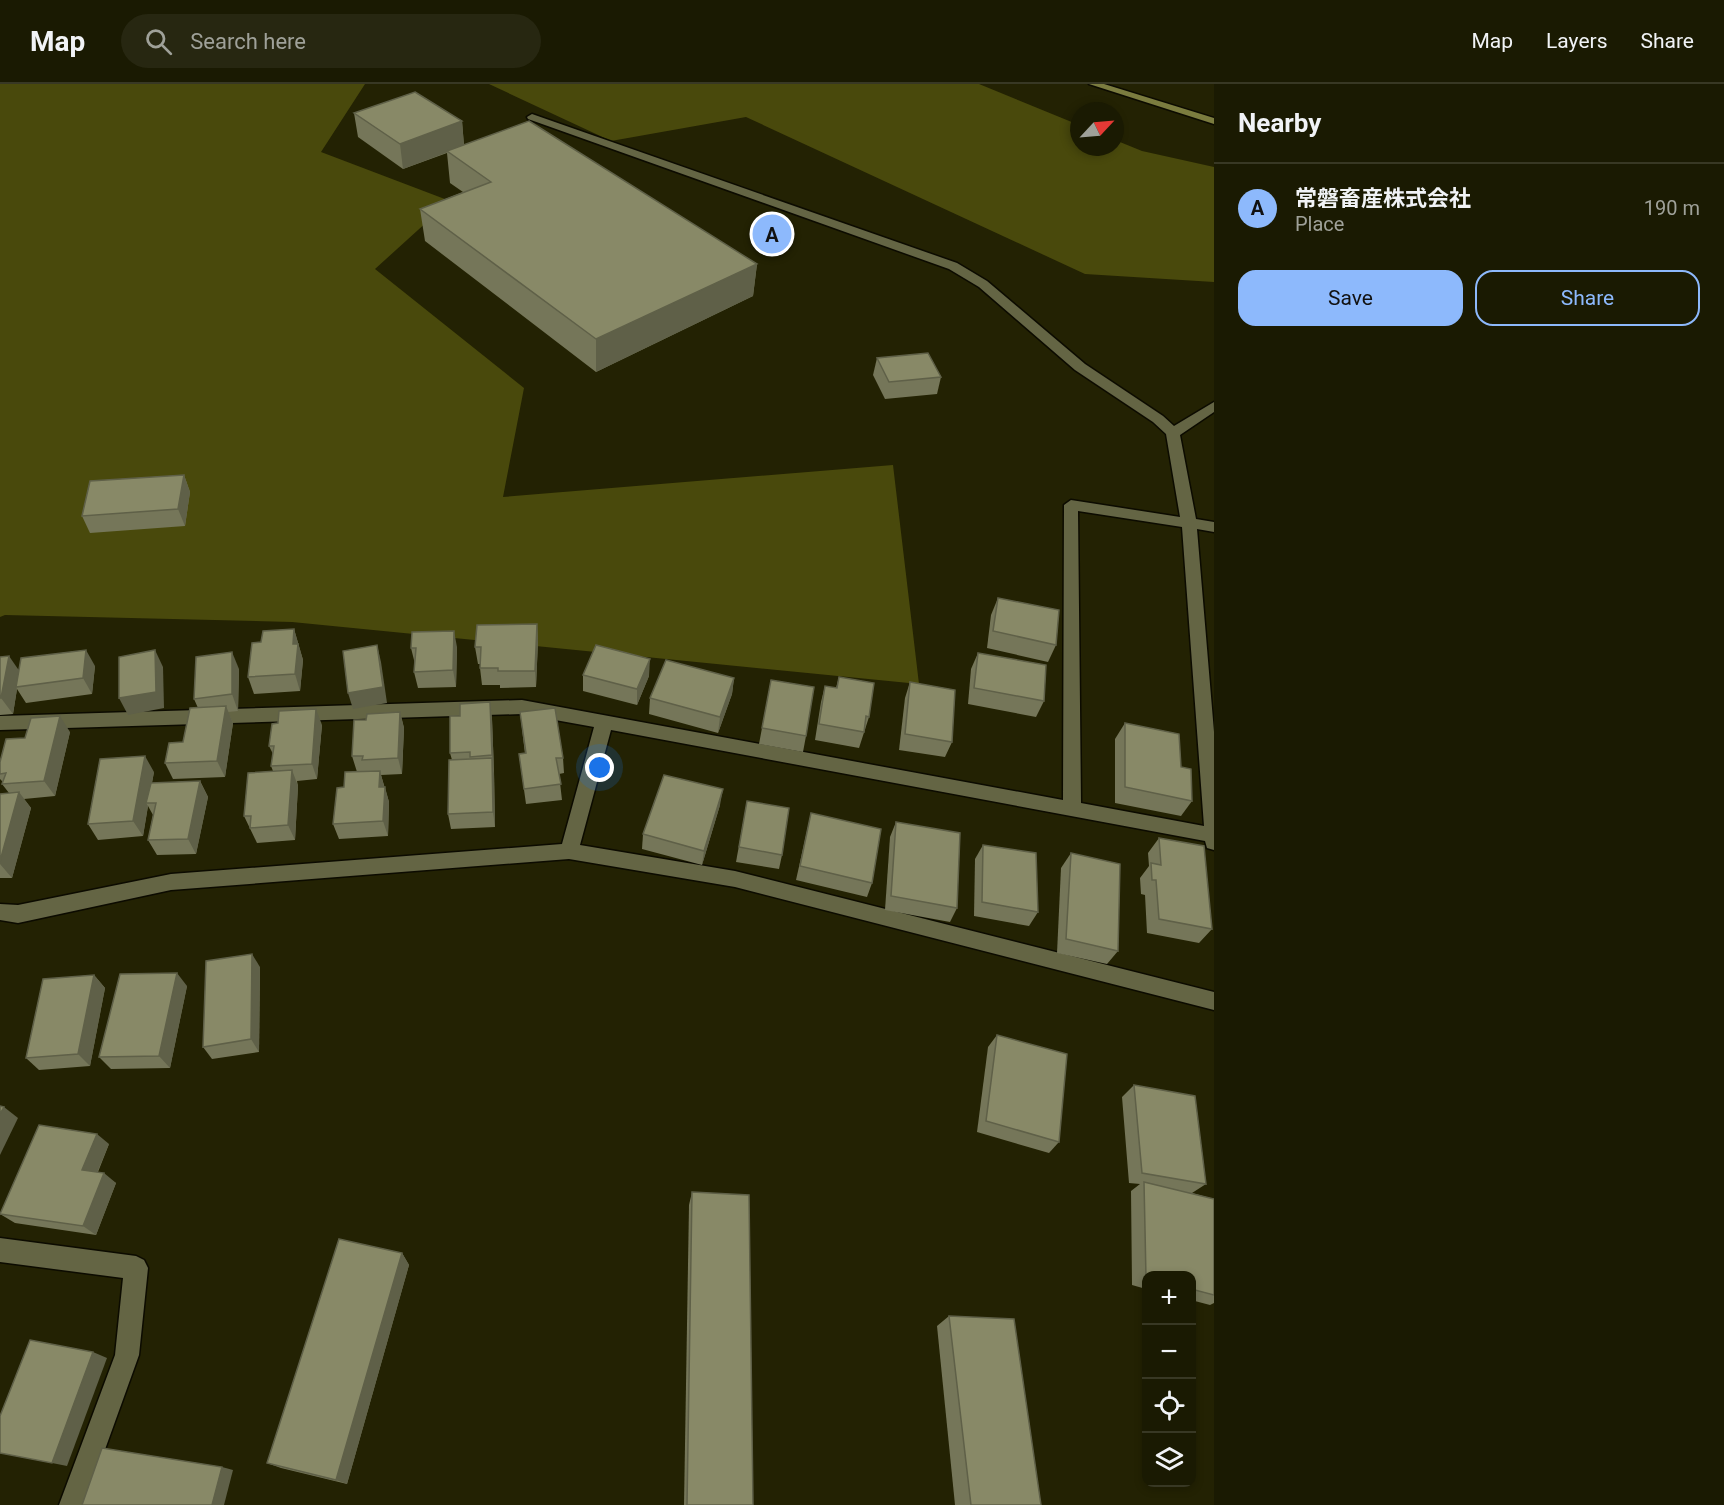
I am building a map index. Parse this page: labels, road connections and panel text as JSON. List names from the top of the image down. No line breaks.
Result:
{"north":"top right","page":{"header":"Map","search":"Search here","nav":["Map","Layers","Share"],"heading":"Nearby","list":[{"mark":"A","name":"常磐畜産株式会社","note":"Place","value":"190 m"}],"pins":"A","buttons":["Save","Share"],"map_buttons":["+","−"]}}
